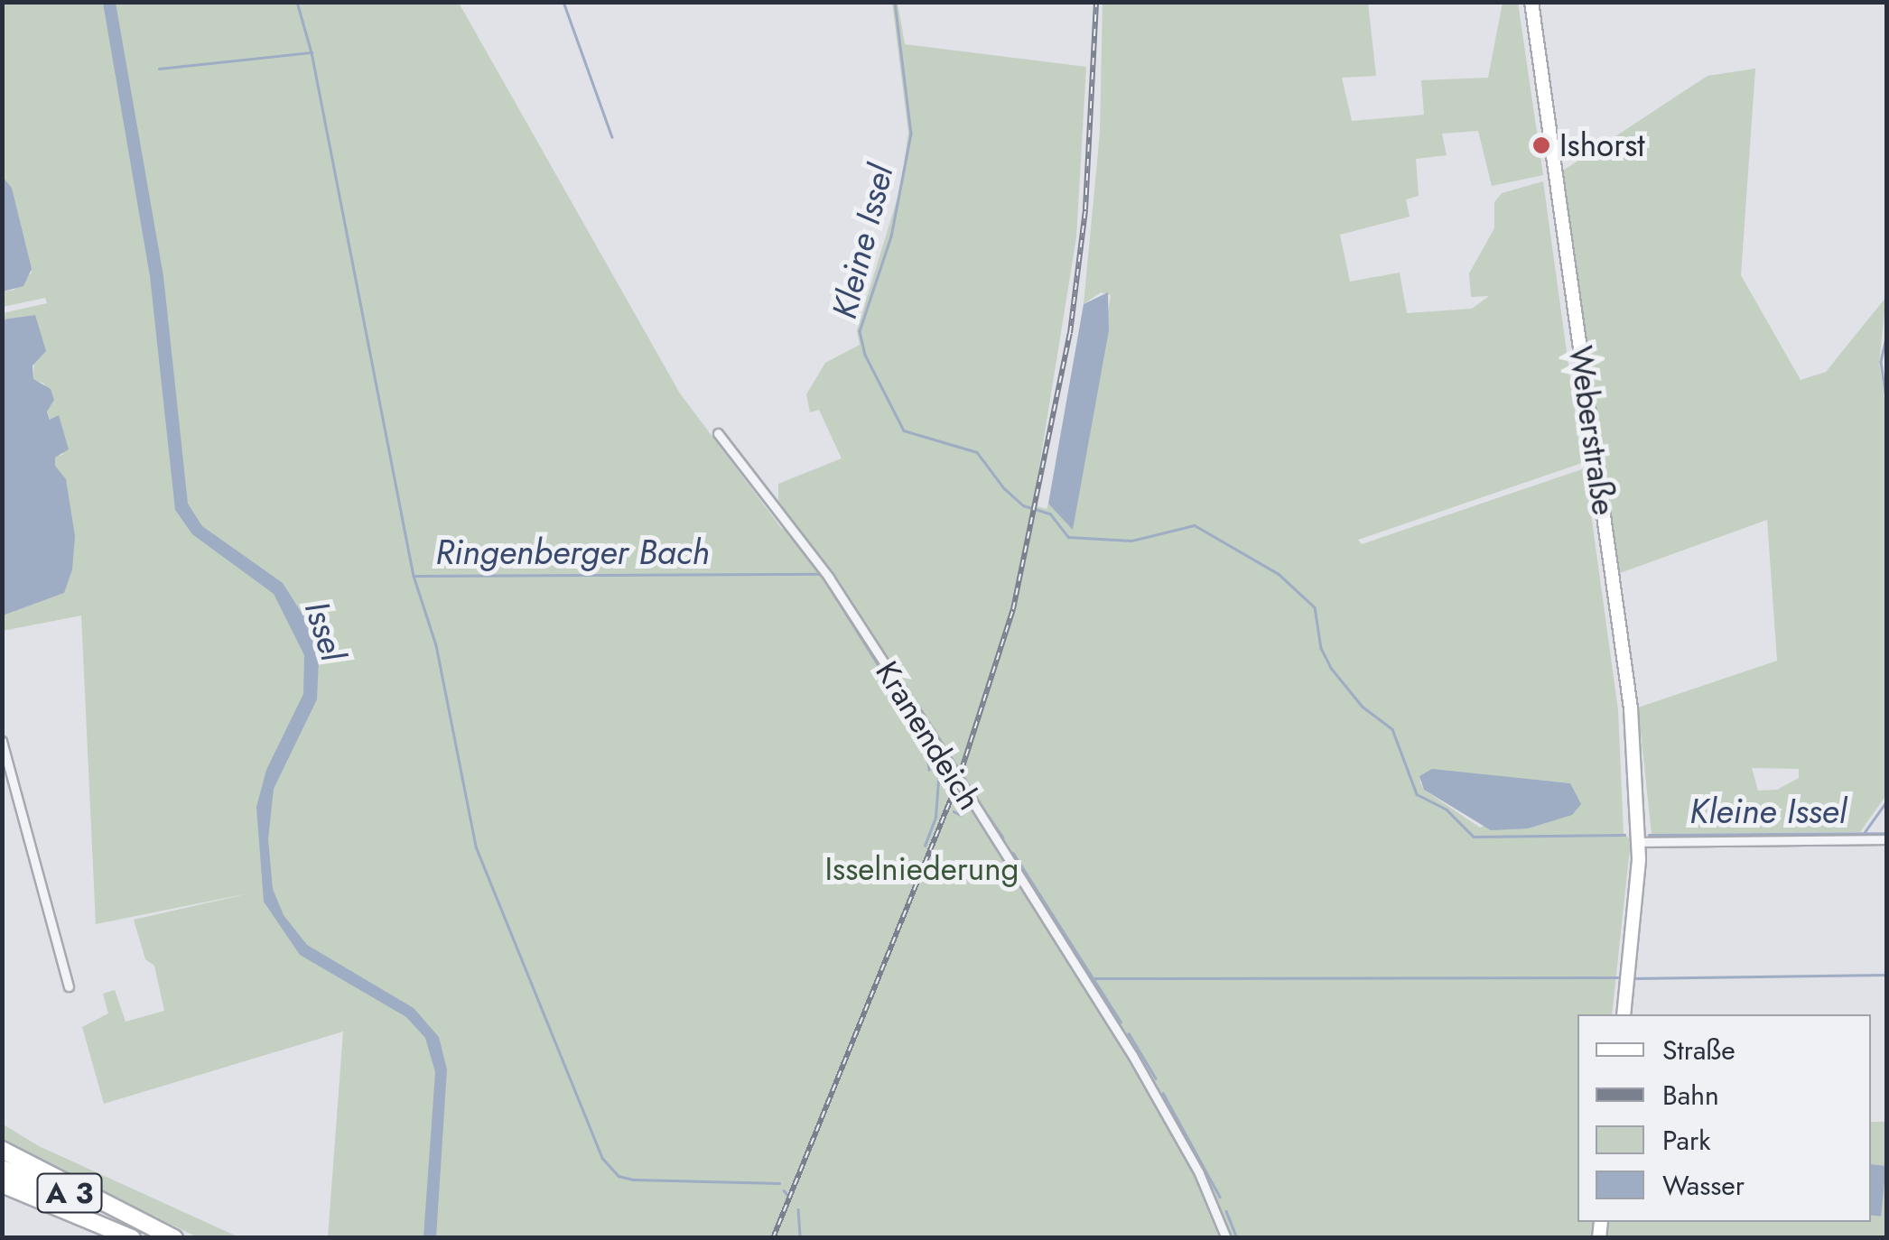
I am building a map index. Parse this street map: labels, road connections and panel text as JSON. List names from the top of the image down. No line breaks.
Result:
{"streets":{"highway":["A 3"],"main road":["Weberstraße"],"street":["Kranendeich"]},"water":["Kleine Issel","Ringenberger Bach","Issel"],"parks":["Isselniederung"],"places":["Ishorst"],"legend":["Straße","Bahn","Park","Wasser"]}
